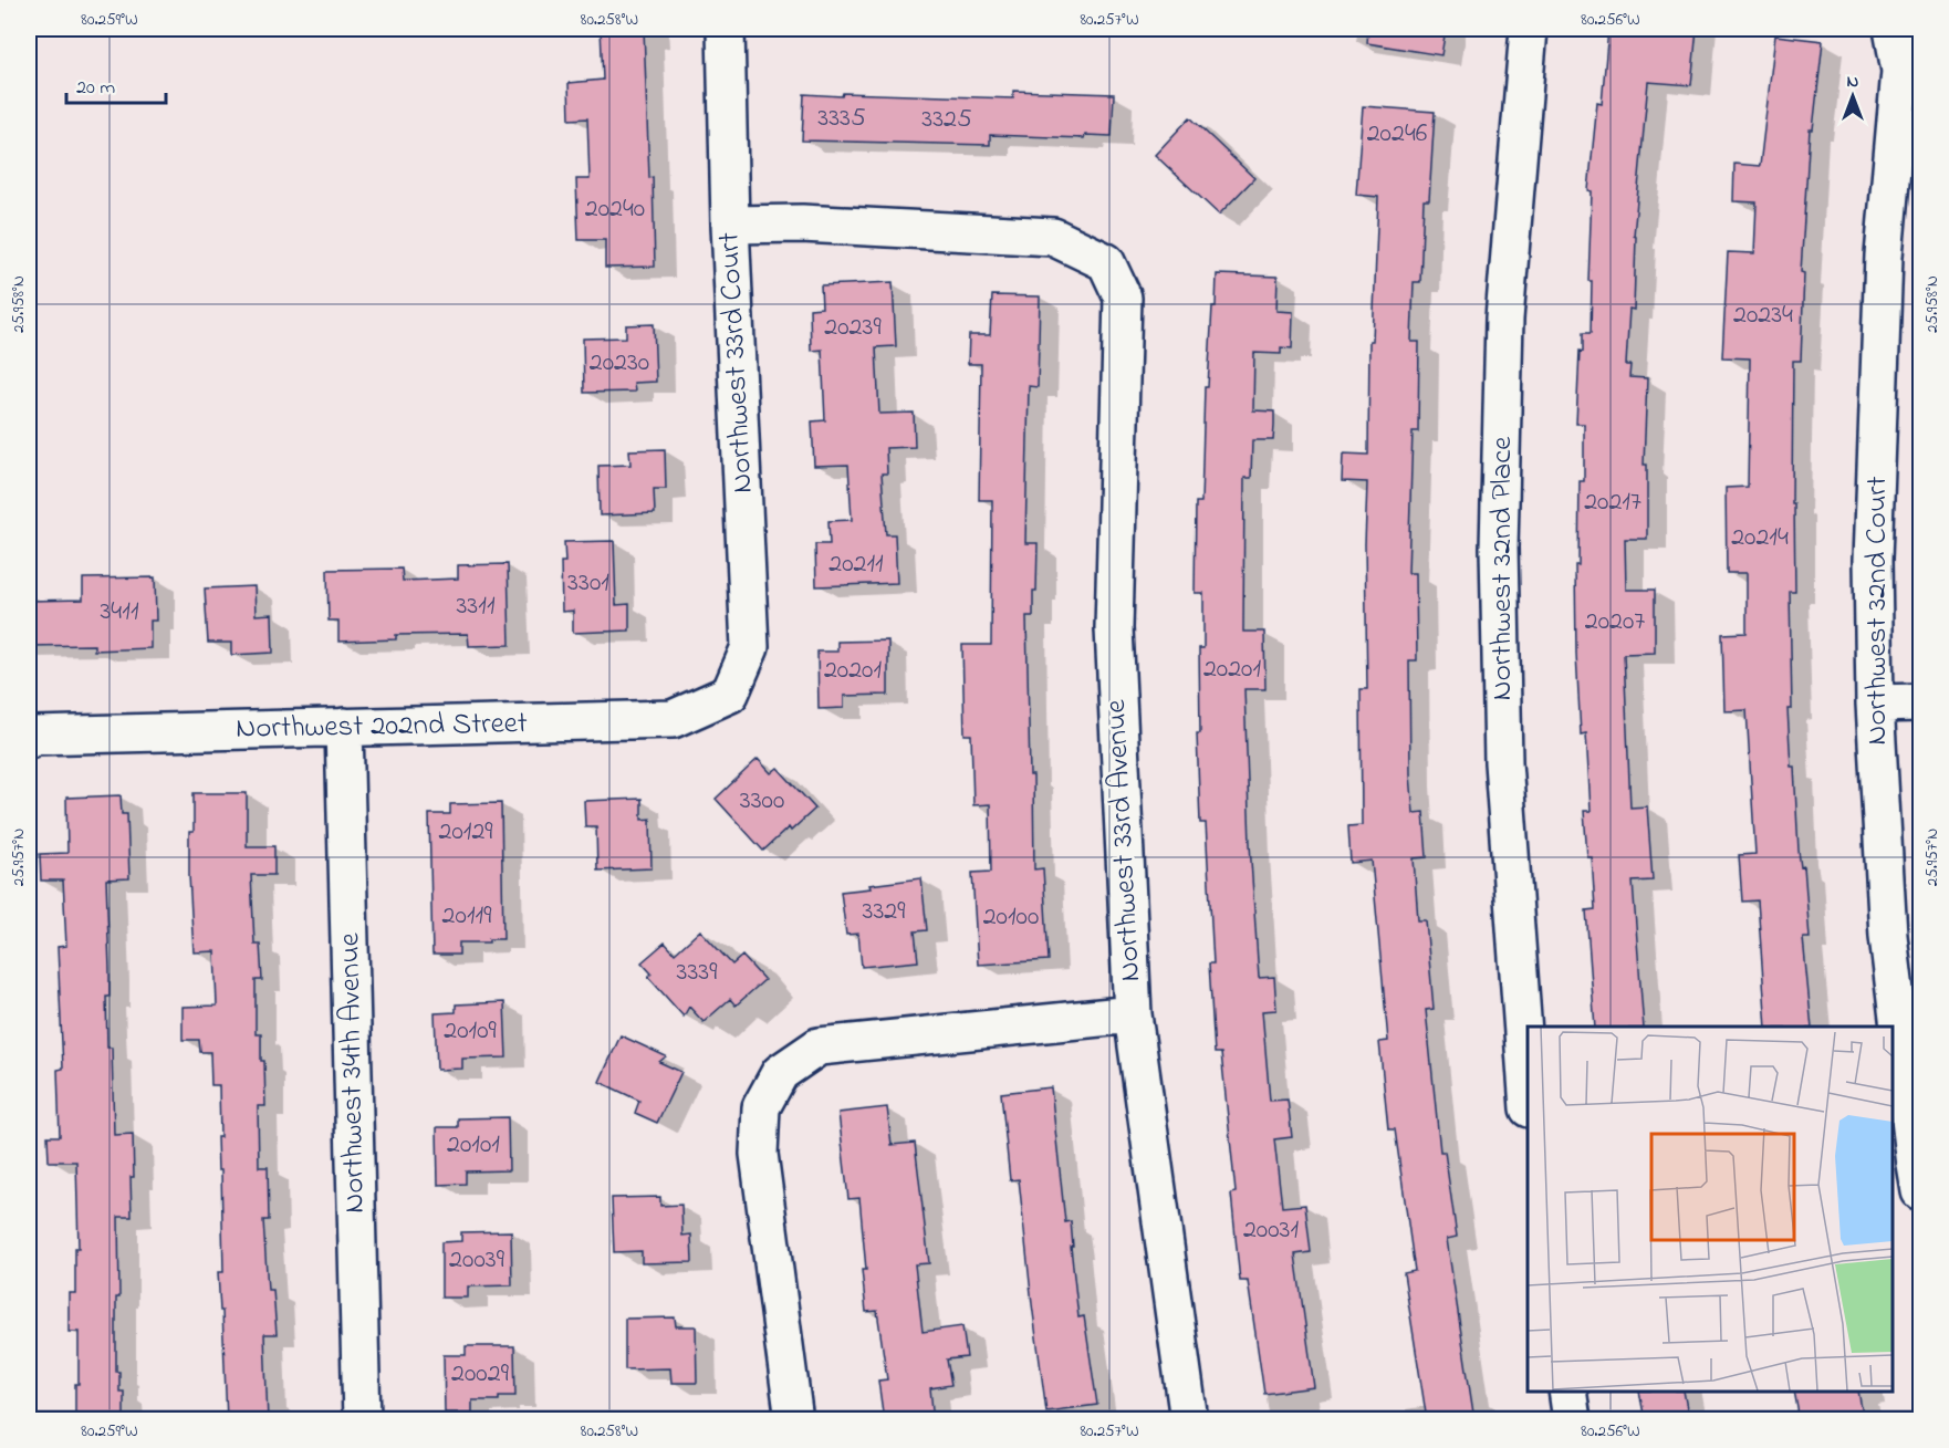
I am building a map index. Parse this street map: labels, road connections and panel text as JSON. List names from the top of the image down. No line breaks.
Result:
{"streets":{"street":["Northwest 33rd Court","Northwest 32nd Place","Northwest 32nd Court","Northwest 202nd Street","Northwest 33rd Avenue","Northwest 34th Avenue"]},"crossings":[["Northwest 33rd Court","Northwest 202nd Street"],["Northwest 33rd Court","Northwest 33rd Avenue"],["Northwest 202nd Street","Northwest 34th Avenue"]],"house_numbers":["3335","3325","20246","20240","20234","20239","20230","20217","20214","20211","3301","3311","3411","20207","20201","20201","3300","20129","3329","20119","20100","3339","20109","20101","20031","20039","20029"],"scale_bar":"20 m","north":"top","coordinates":["80.259°W","80.258°W","80.257°W","80.256°W","25.958°N","25.957°N"]}
